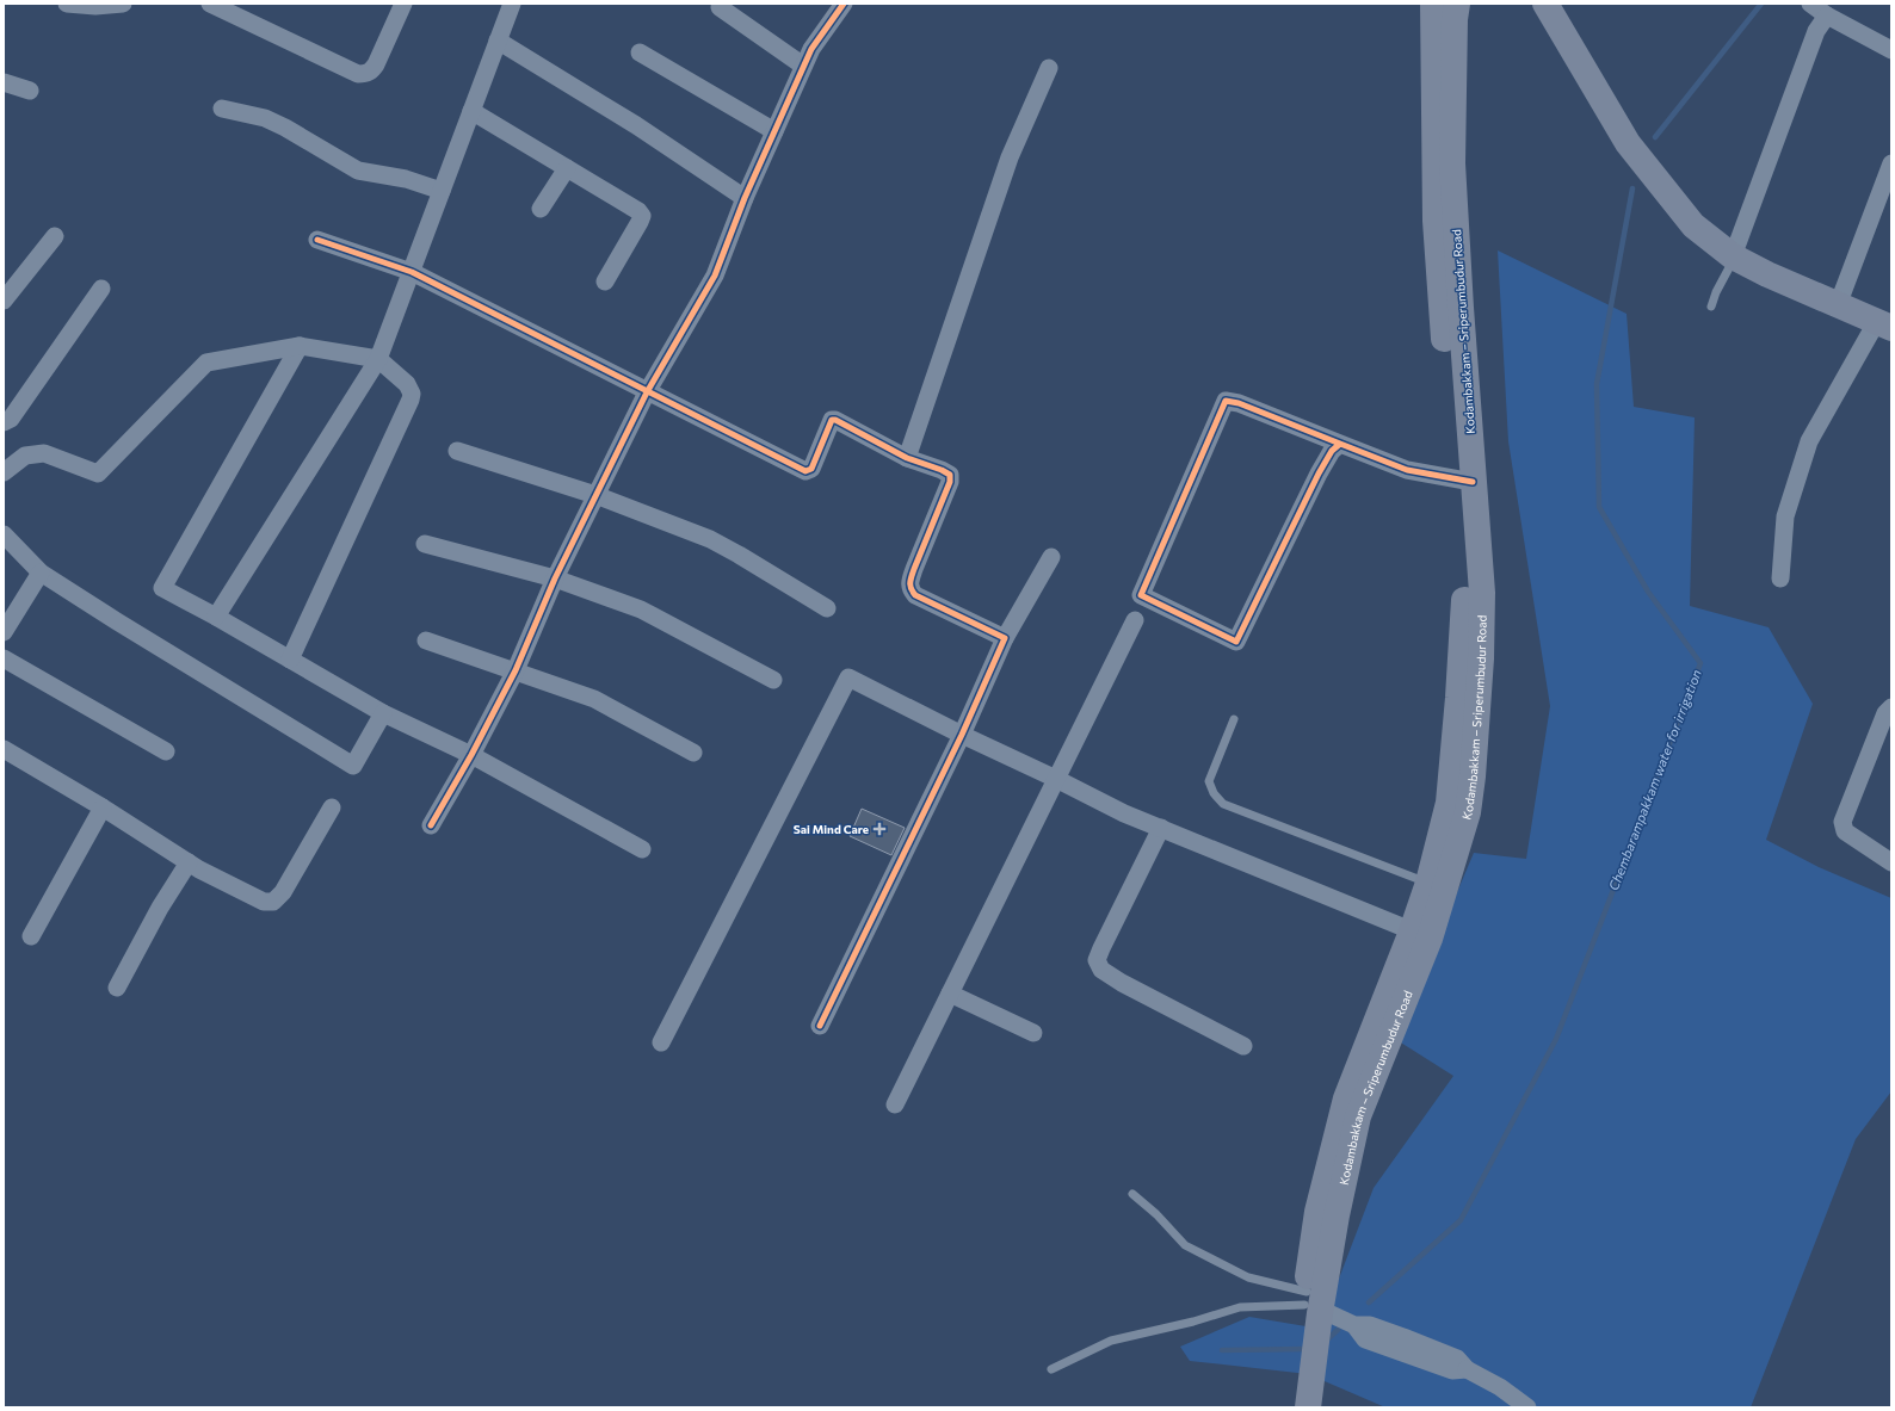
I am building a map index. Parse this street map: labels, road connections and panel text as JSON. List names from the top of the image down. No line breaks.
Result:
{"streets":{"main road":["Kodambakkam – Sriperumbudur Road"]},"water":["Chembarampakkam water for irrigation"],"places":{"health":["Sai Mind Care"]}}
